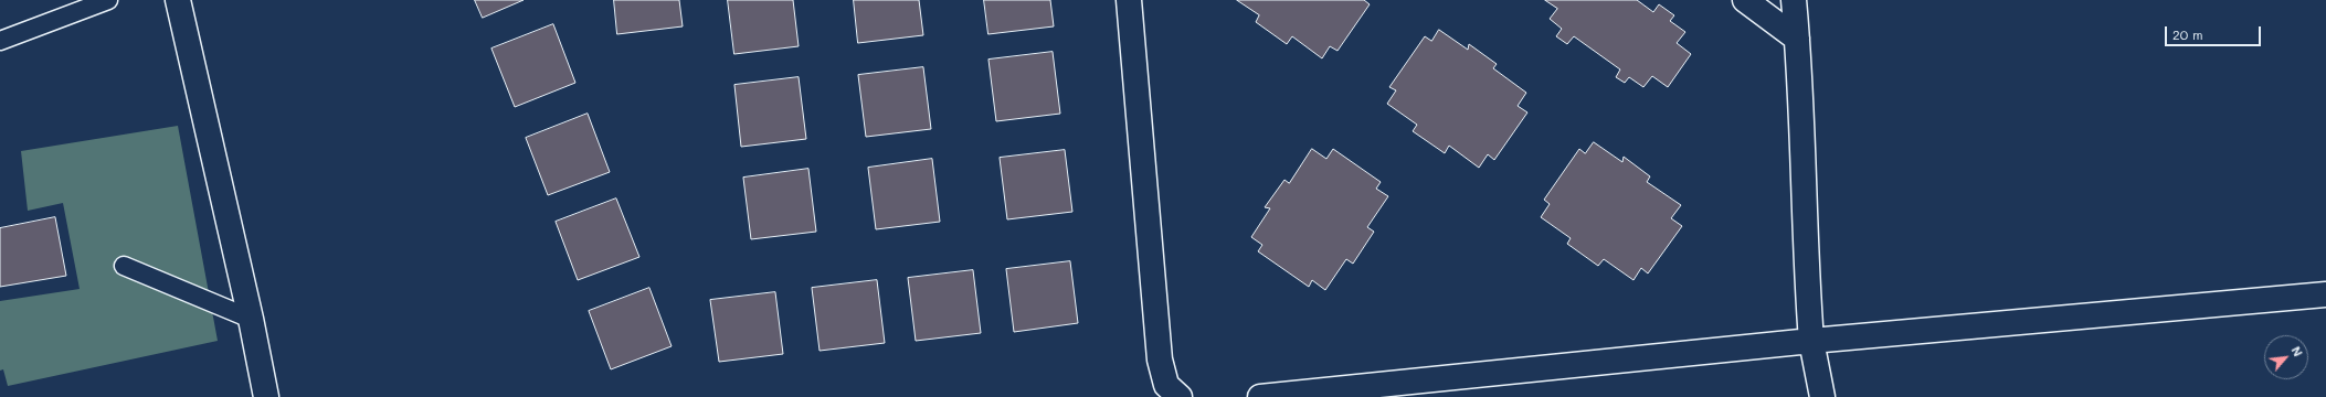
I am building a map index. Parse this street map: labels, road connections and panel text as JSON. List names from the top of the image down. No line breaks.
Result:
{"scale_bar":"20 m","north":"top right"}
